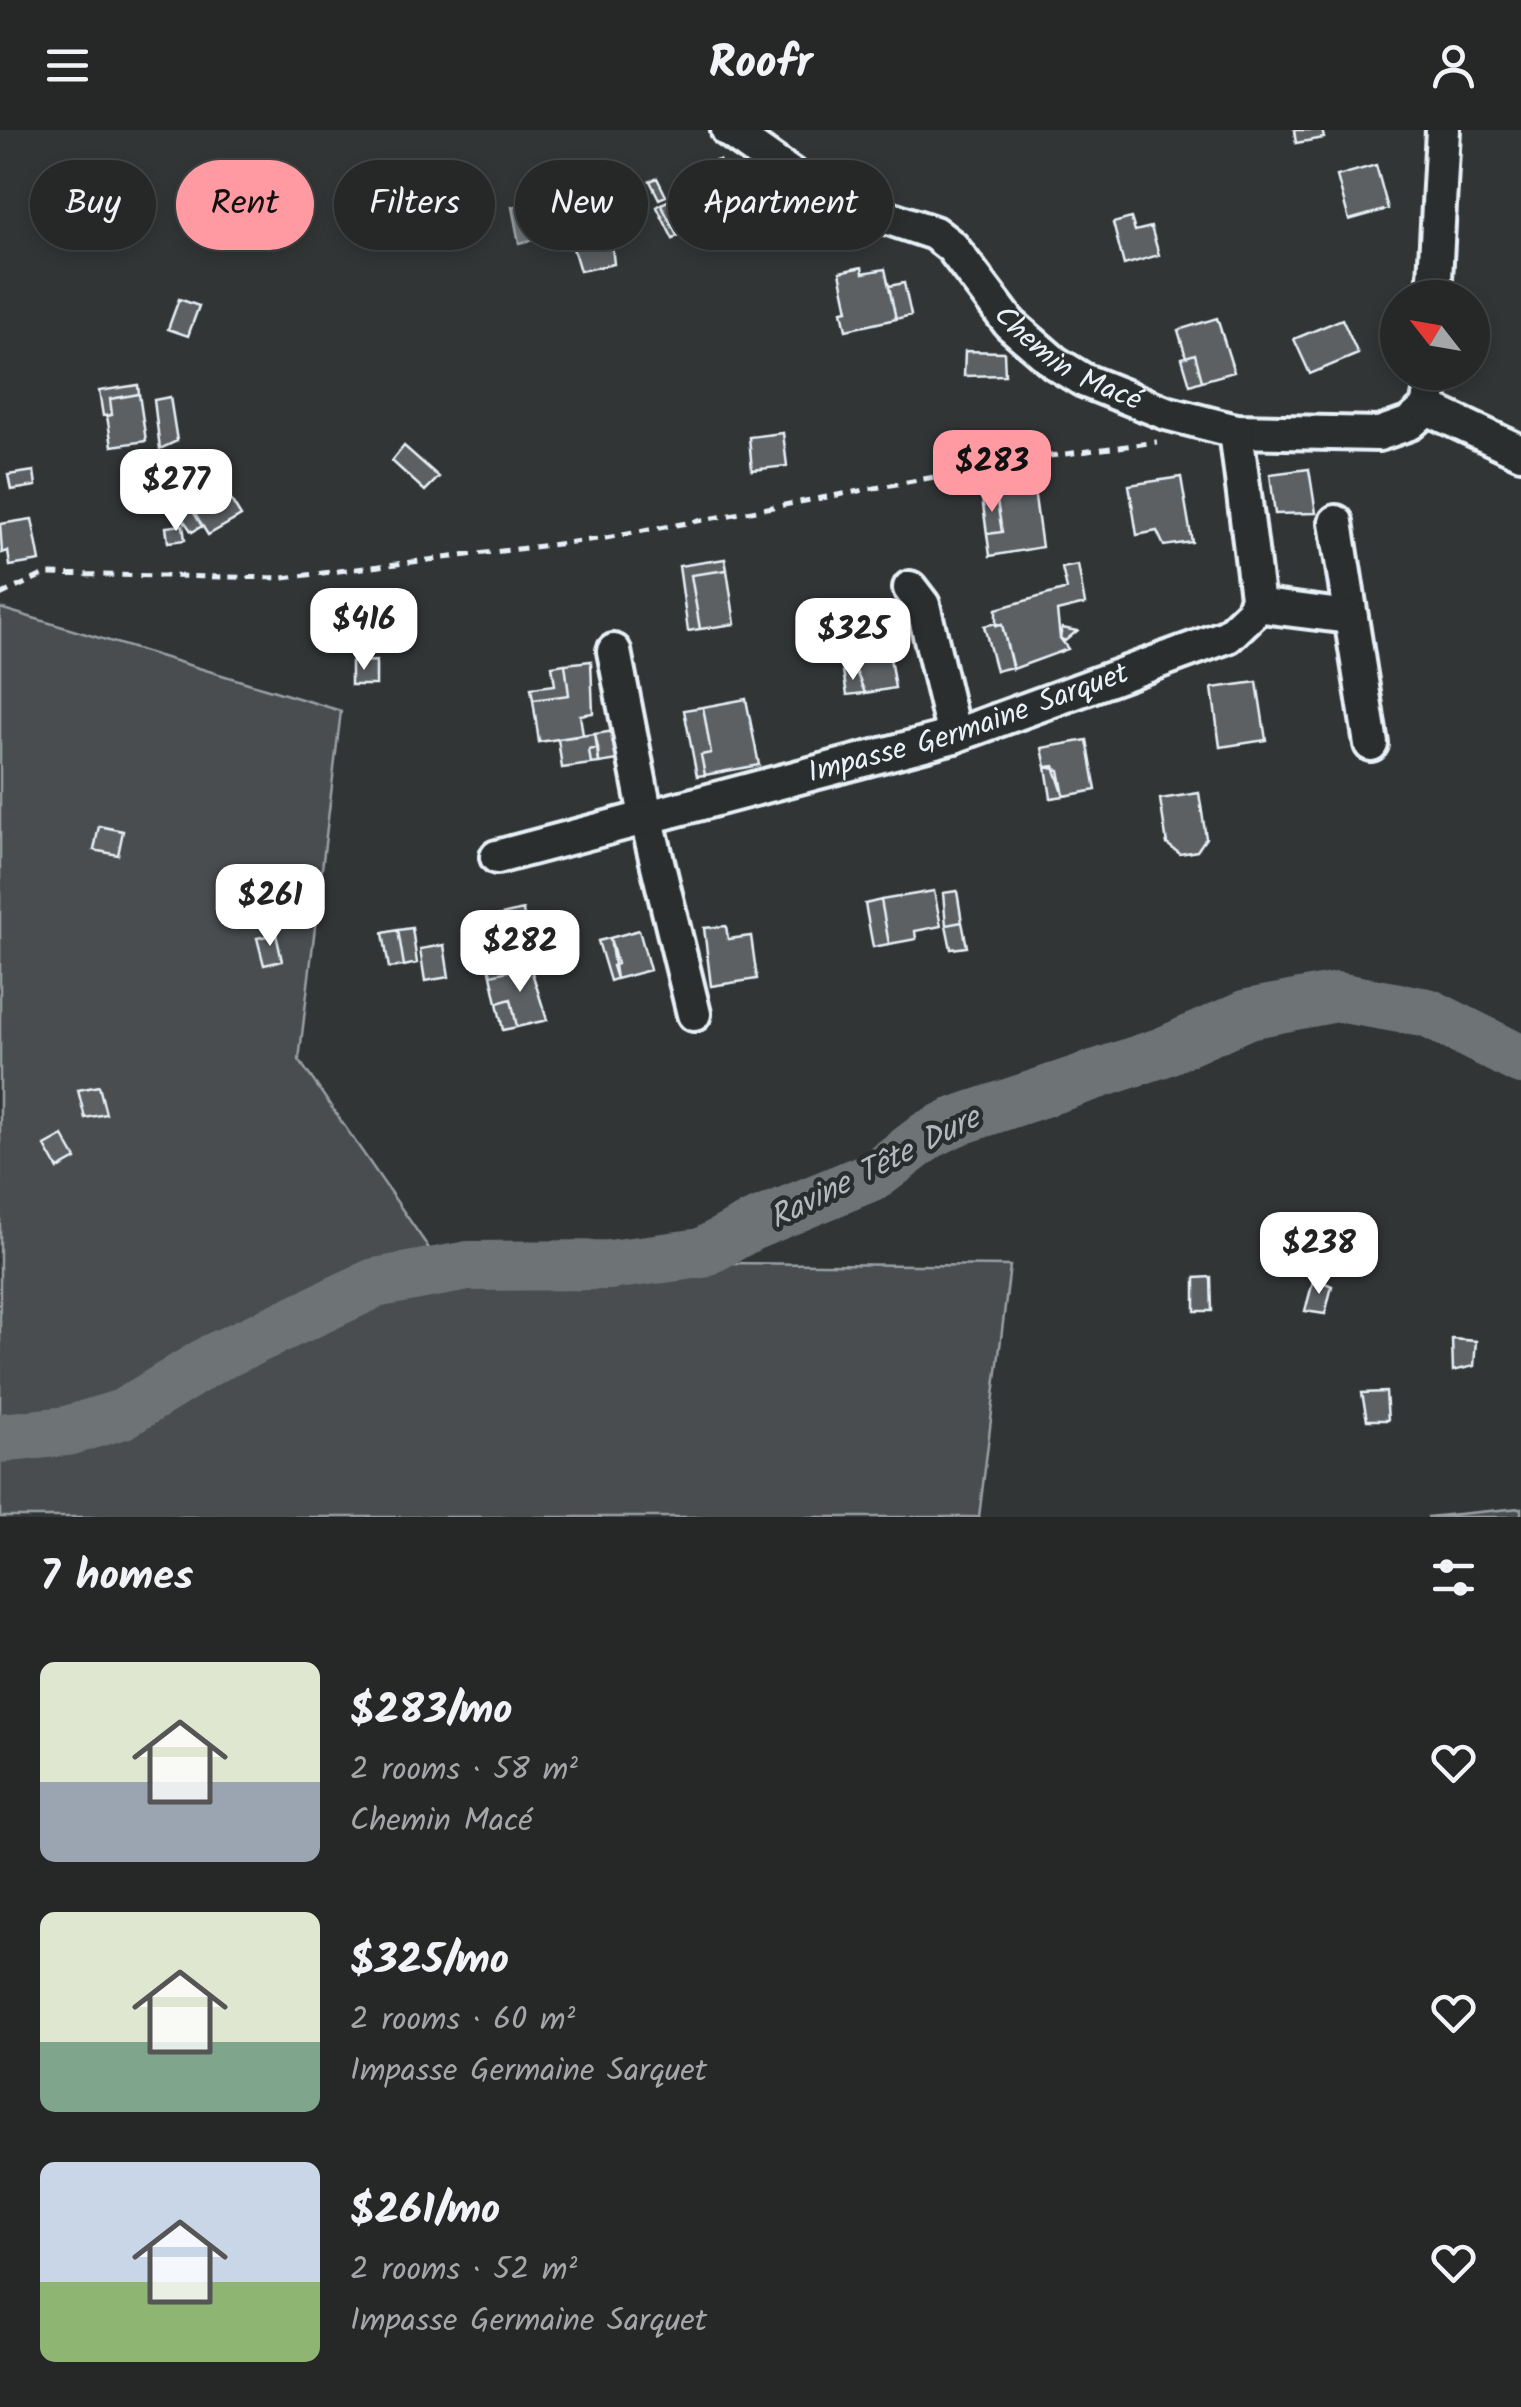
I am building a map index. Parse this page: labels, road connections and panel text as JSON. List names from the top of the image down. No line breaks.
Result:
{"streets":{"street":["Chemin Macé","Impasse Germaine Sarquet"]},"water":["Ravine Tête Dure"],"north":"top left","page":{"header":"Roofr","chip":["Buy","Rent","Filters","New","Apartment"],"price":["$283","$277","$416","$325","$261","$282","$238"],"heading":"7 homes","list":[{"name":"$283/mo","note":"2 rooms · 58 m² · Chemin Macé"},{"name":"$325/mo","note":"2 rooms · 60 m² · Impasse Germaine Sarquet"},{"name":"$261/mo","note":"2 rooms · 52 m² · Impasse Germaine Sarquet"}]}}
